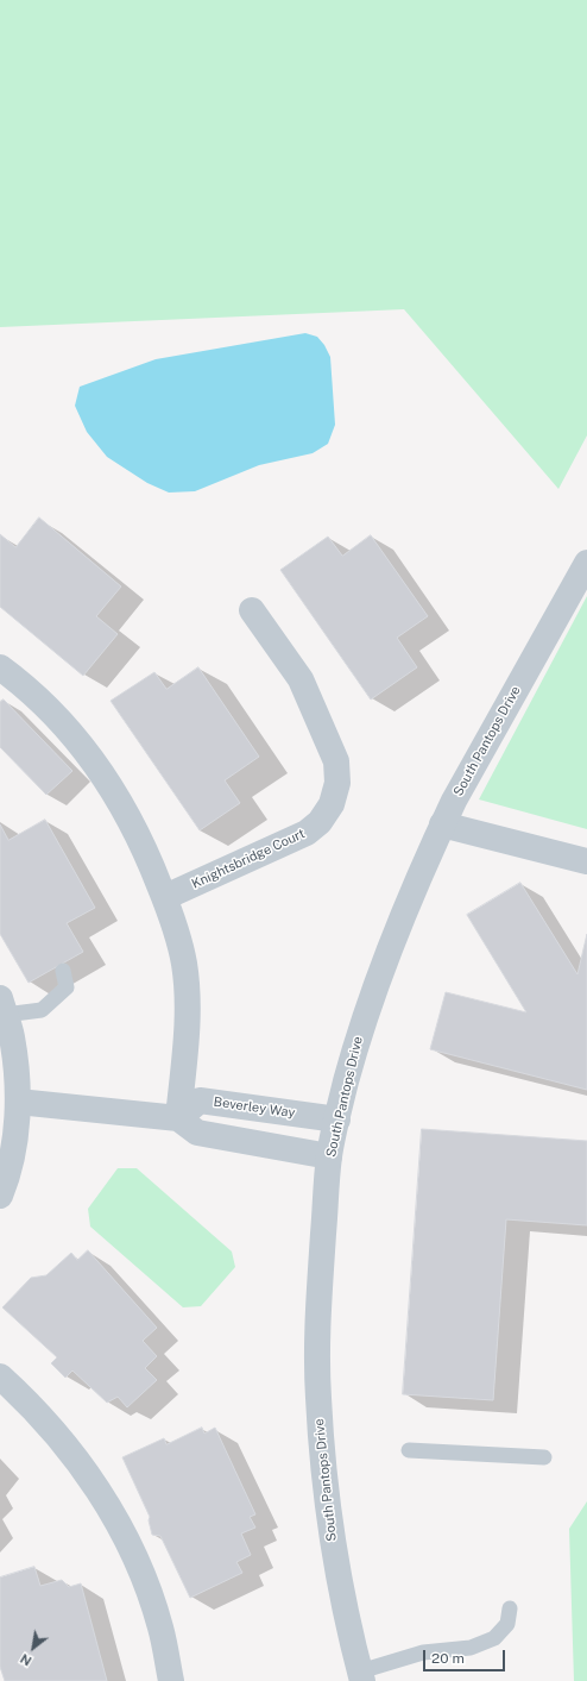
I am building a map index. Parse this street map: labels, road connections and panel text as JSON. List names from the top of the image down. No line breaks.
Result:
{"streets":{"street":["South Pantops Drive","Knightsbridge Court","Beverley Way"]},"crossings":[["South Pantops Drive","Beverley Way"]],"scale_bar":"20 m","north":"bottom left"}
